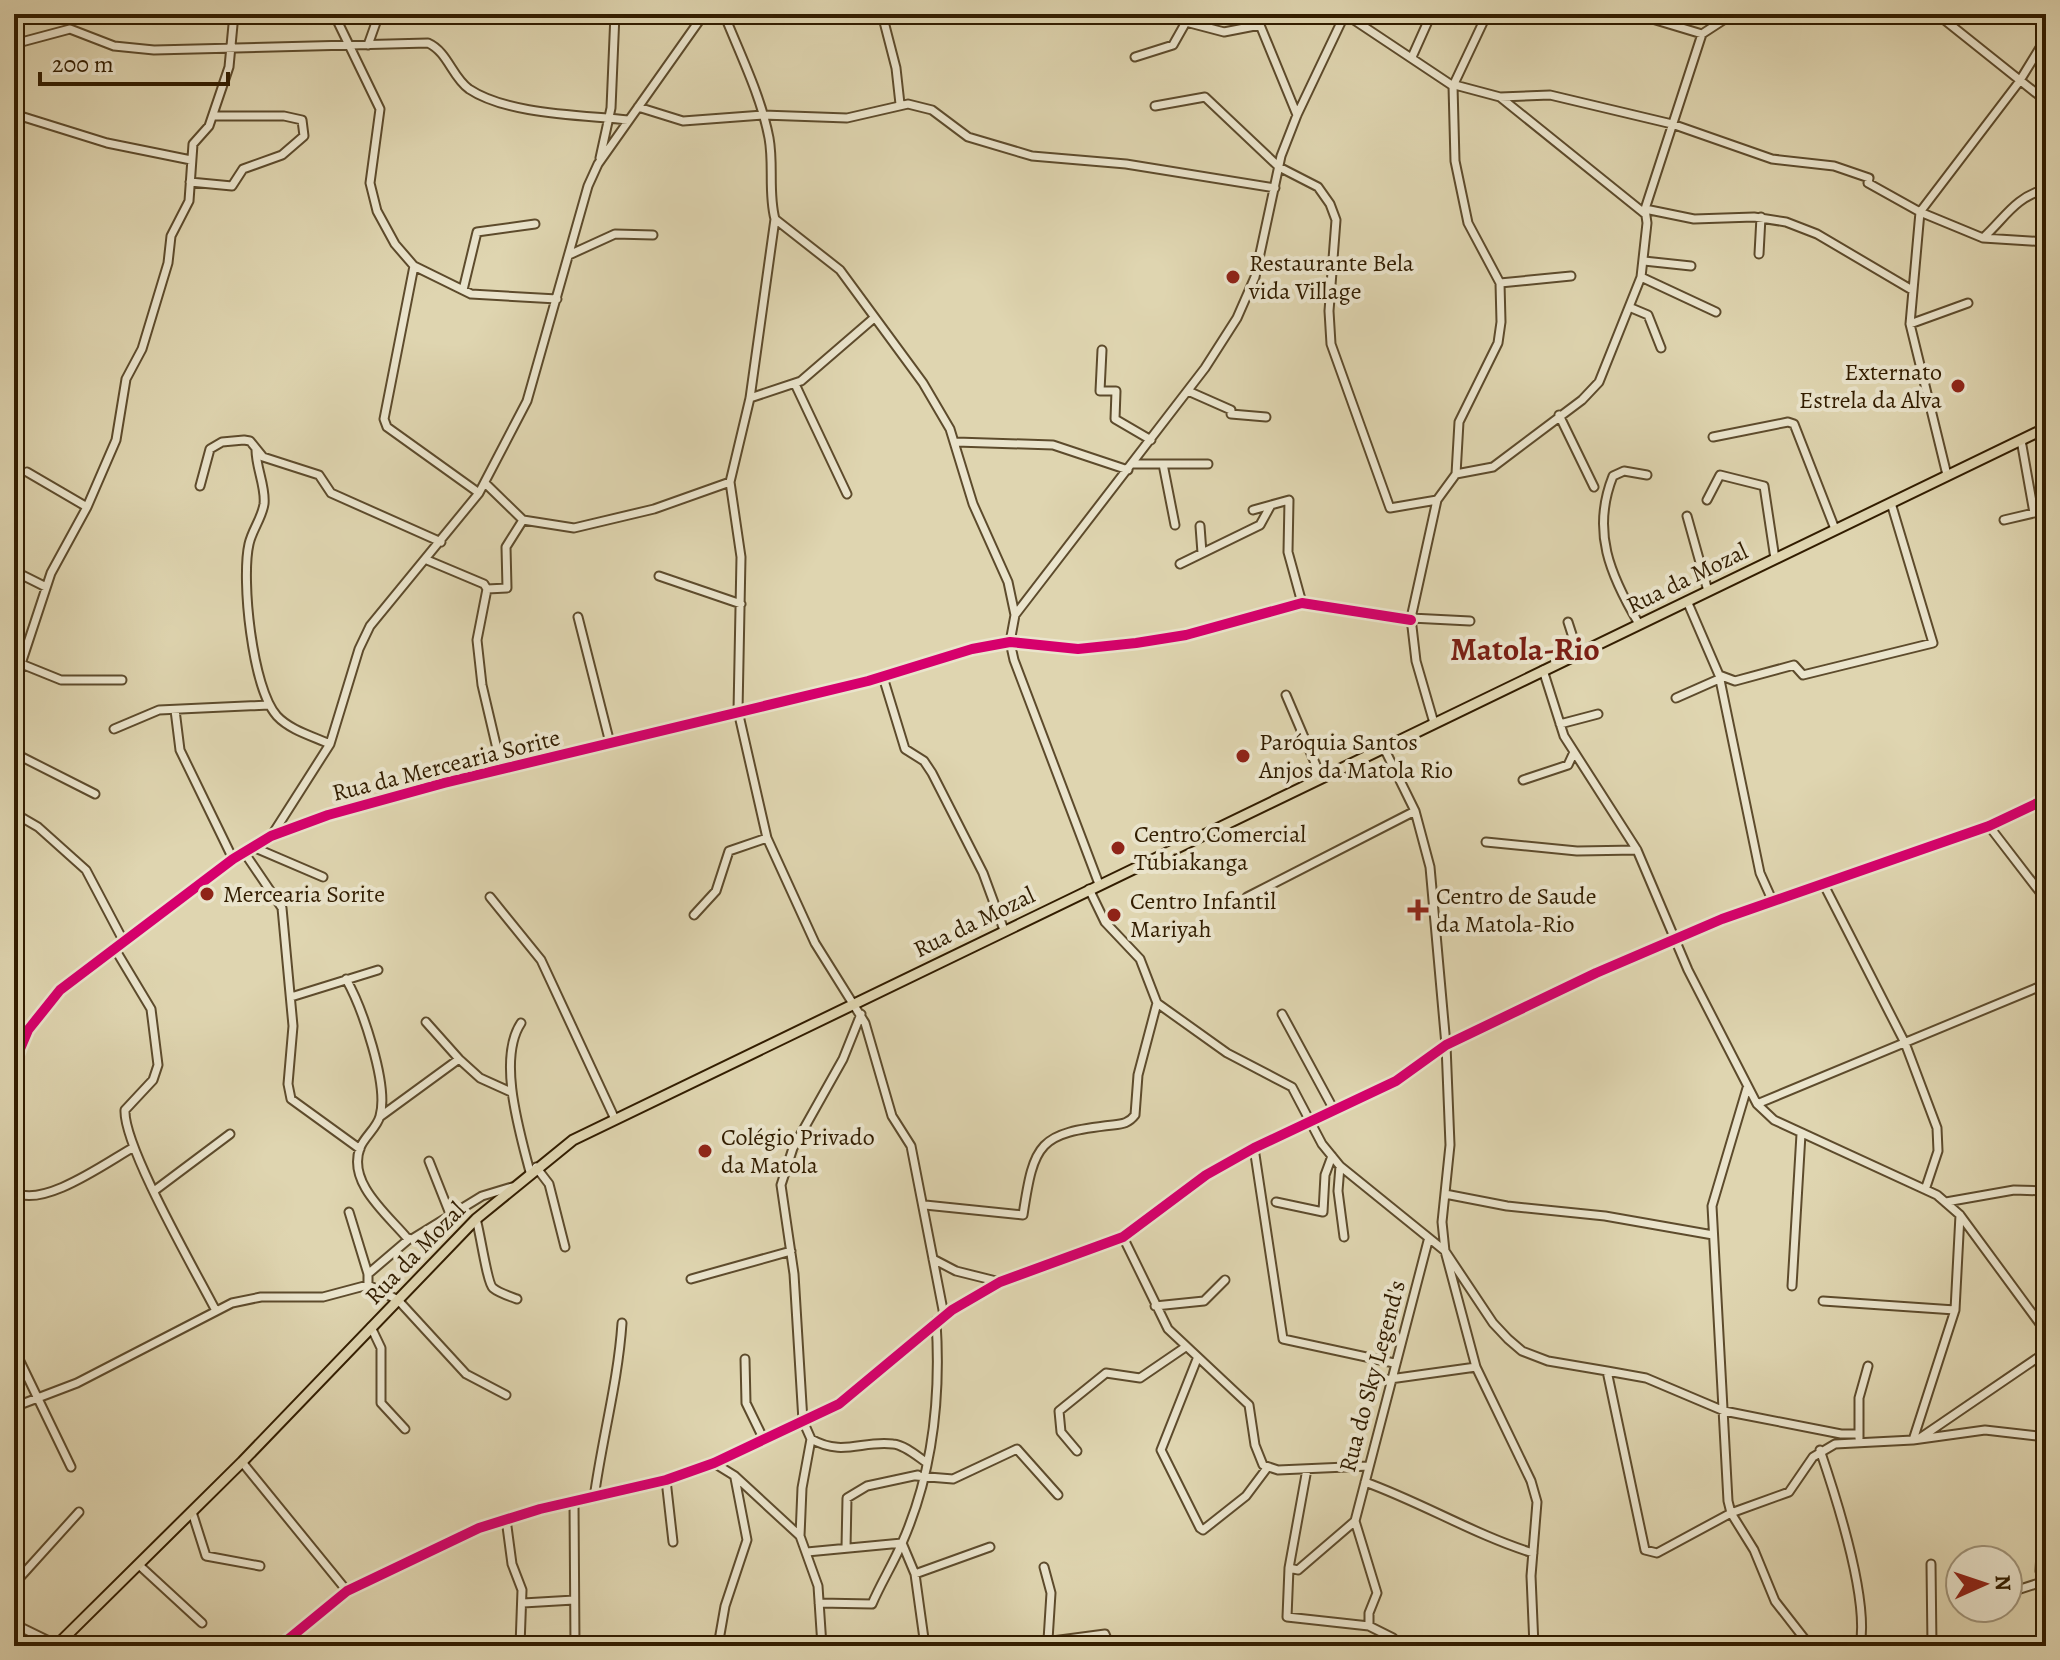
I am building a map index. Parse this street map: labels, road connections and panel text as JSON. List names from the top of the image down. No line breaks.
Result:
{"streets":{"main road":["Rua da Mozal"],"street":["Rua da Mercearia Sorite","Rua do Sky Legend's"]},"districts":["Matola-Rio"],"places":{"other":["Restaurante Bela vida Village","Externato Estrela da Alva","Paróquia Santos Anjos da Matola Rio","Centro Comercial Tubiakanga","Mercearia Sorite","Centro Infantil Mariyah","Colégio Privado da Matola"],"health":["Centro de Saude da Matola-Rio"]},"scale_bar":"200 m","north":"right"}
